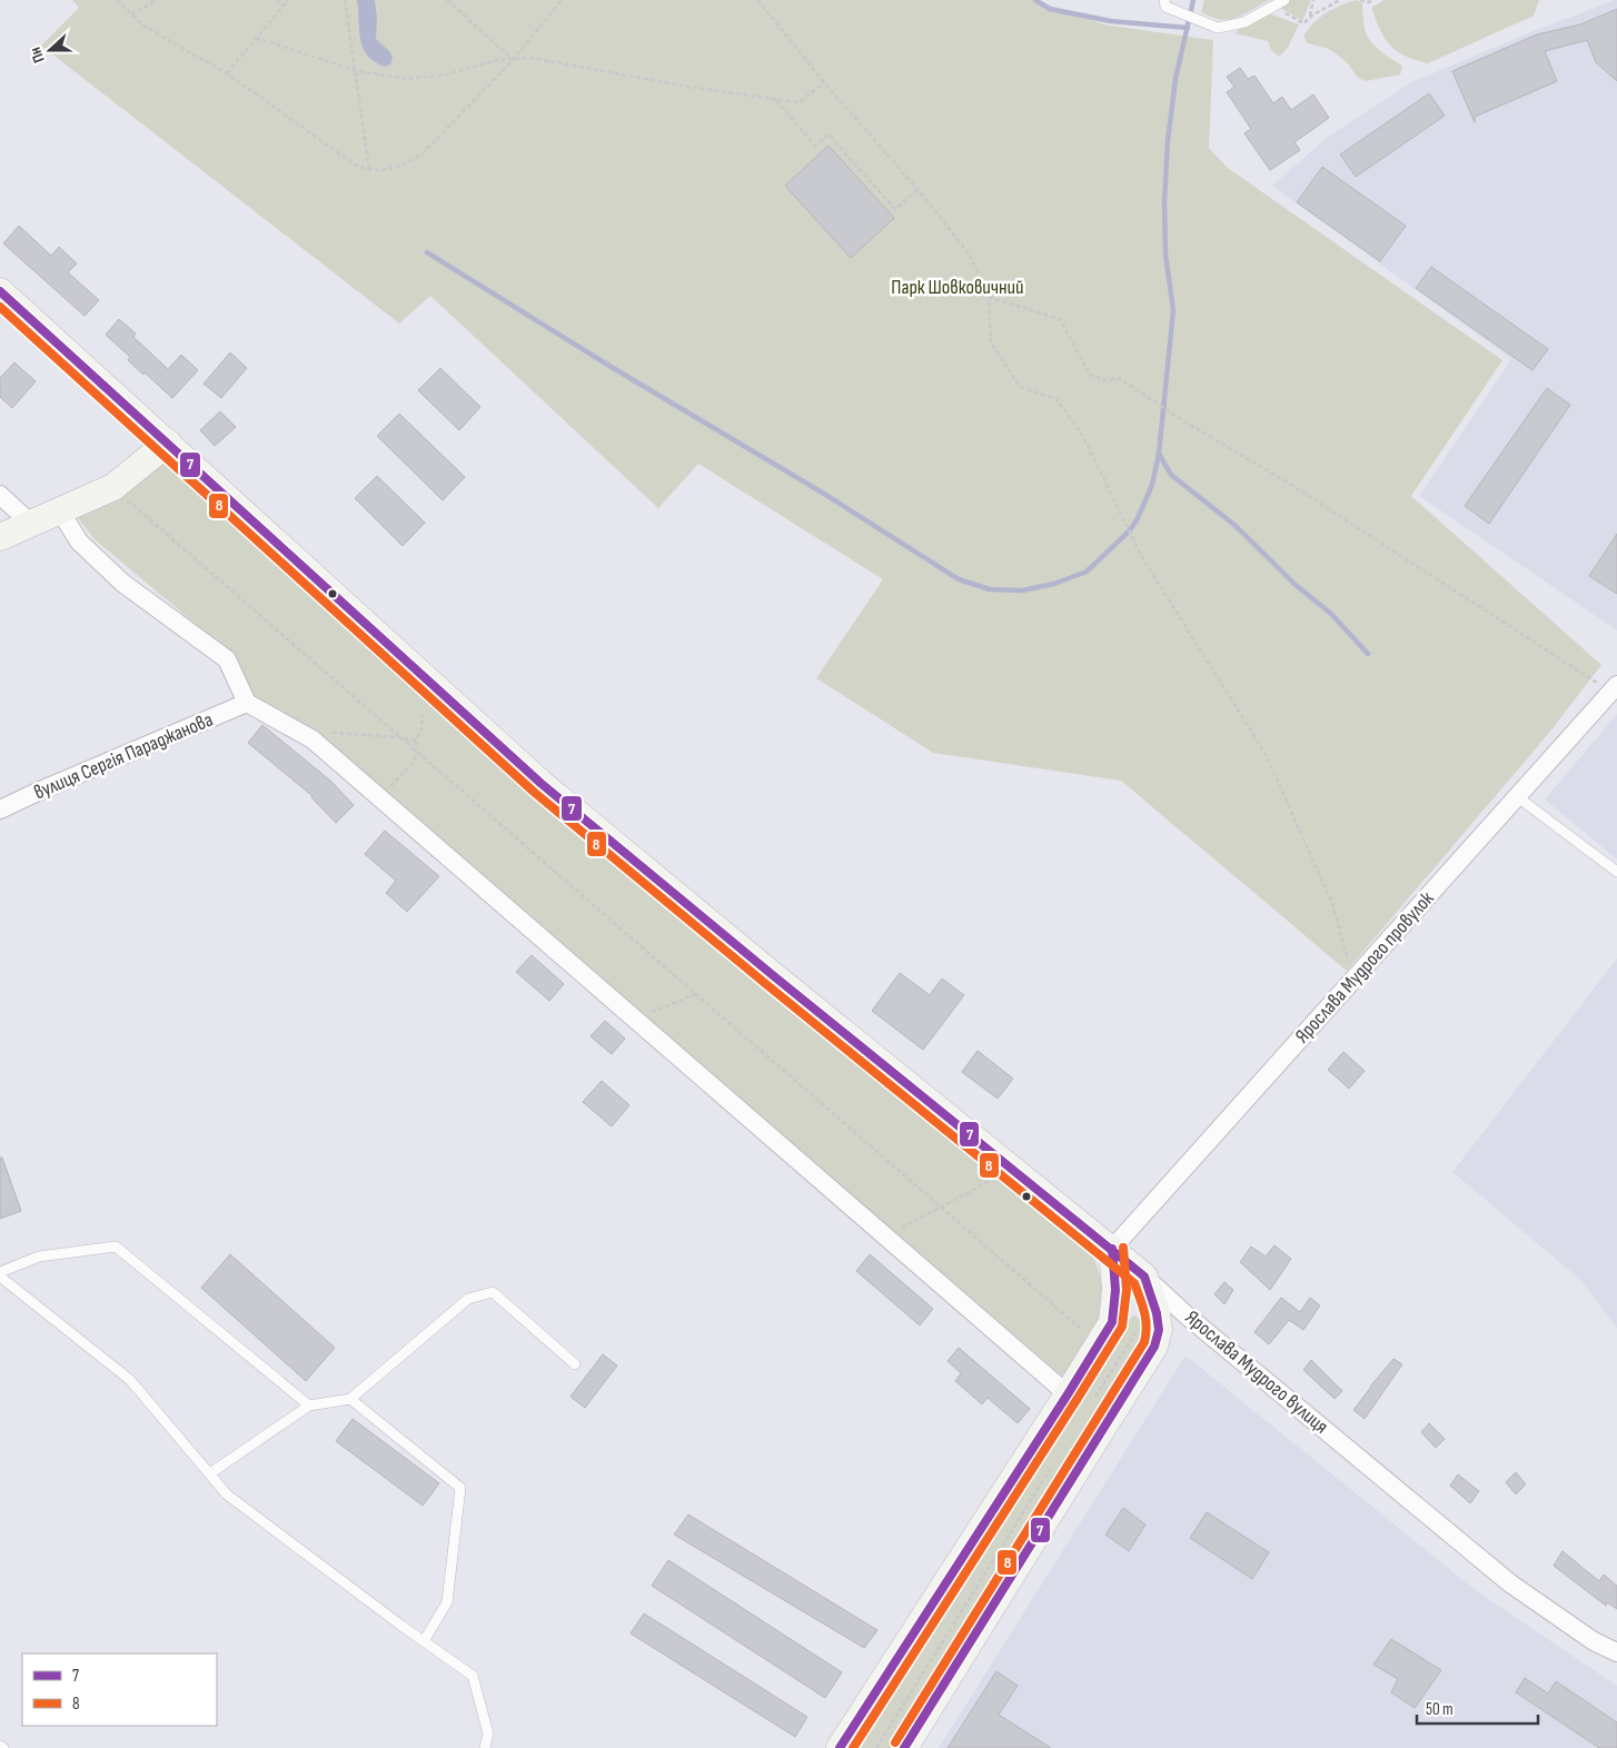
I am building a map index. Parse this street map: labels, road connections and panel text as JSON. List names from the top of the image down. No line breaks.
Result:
{"streets":{"street":["вулиця Сергія Параджанова","Ярослава Мудрого провулок","Ярослава Мудрого вулиця"]},"crossings":[["Ярослава Мудрого провулок","Ярослава Мудрого вулиця"]],"parks":["Парк Шовковичний"],"lines":["transit line 7","transit line 8"],"legend":["7","8"],"scale_bar":"50 m","north":"left"}
